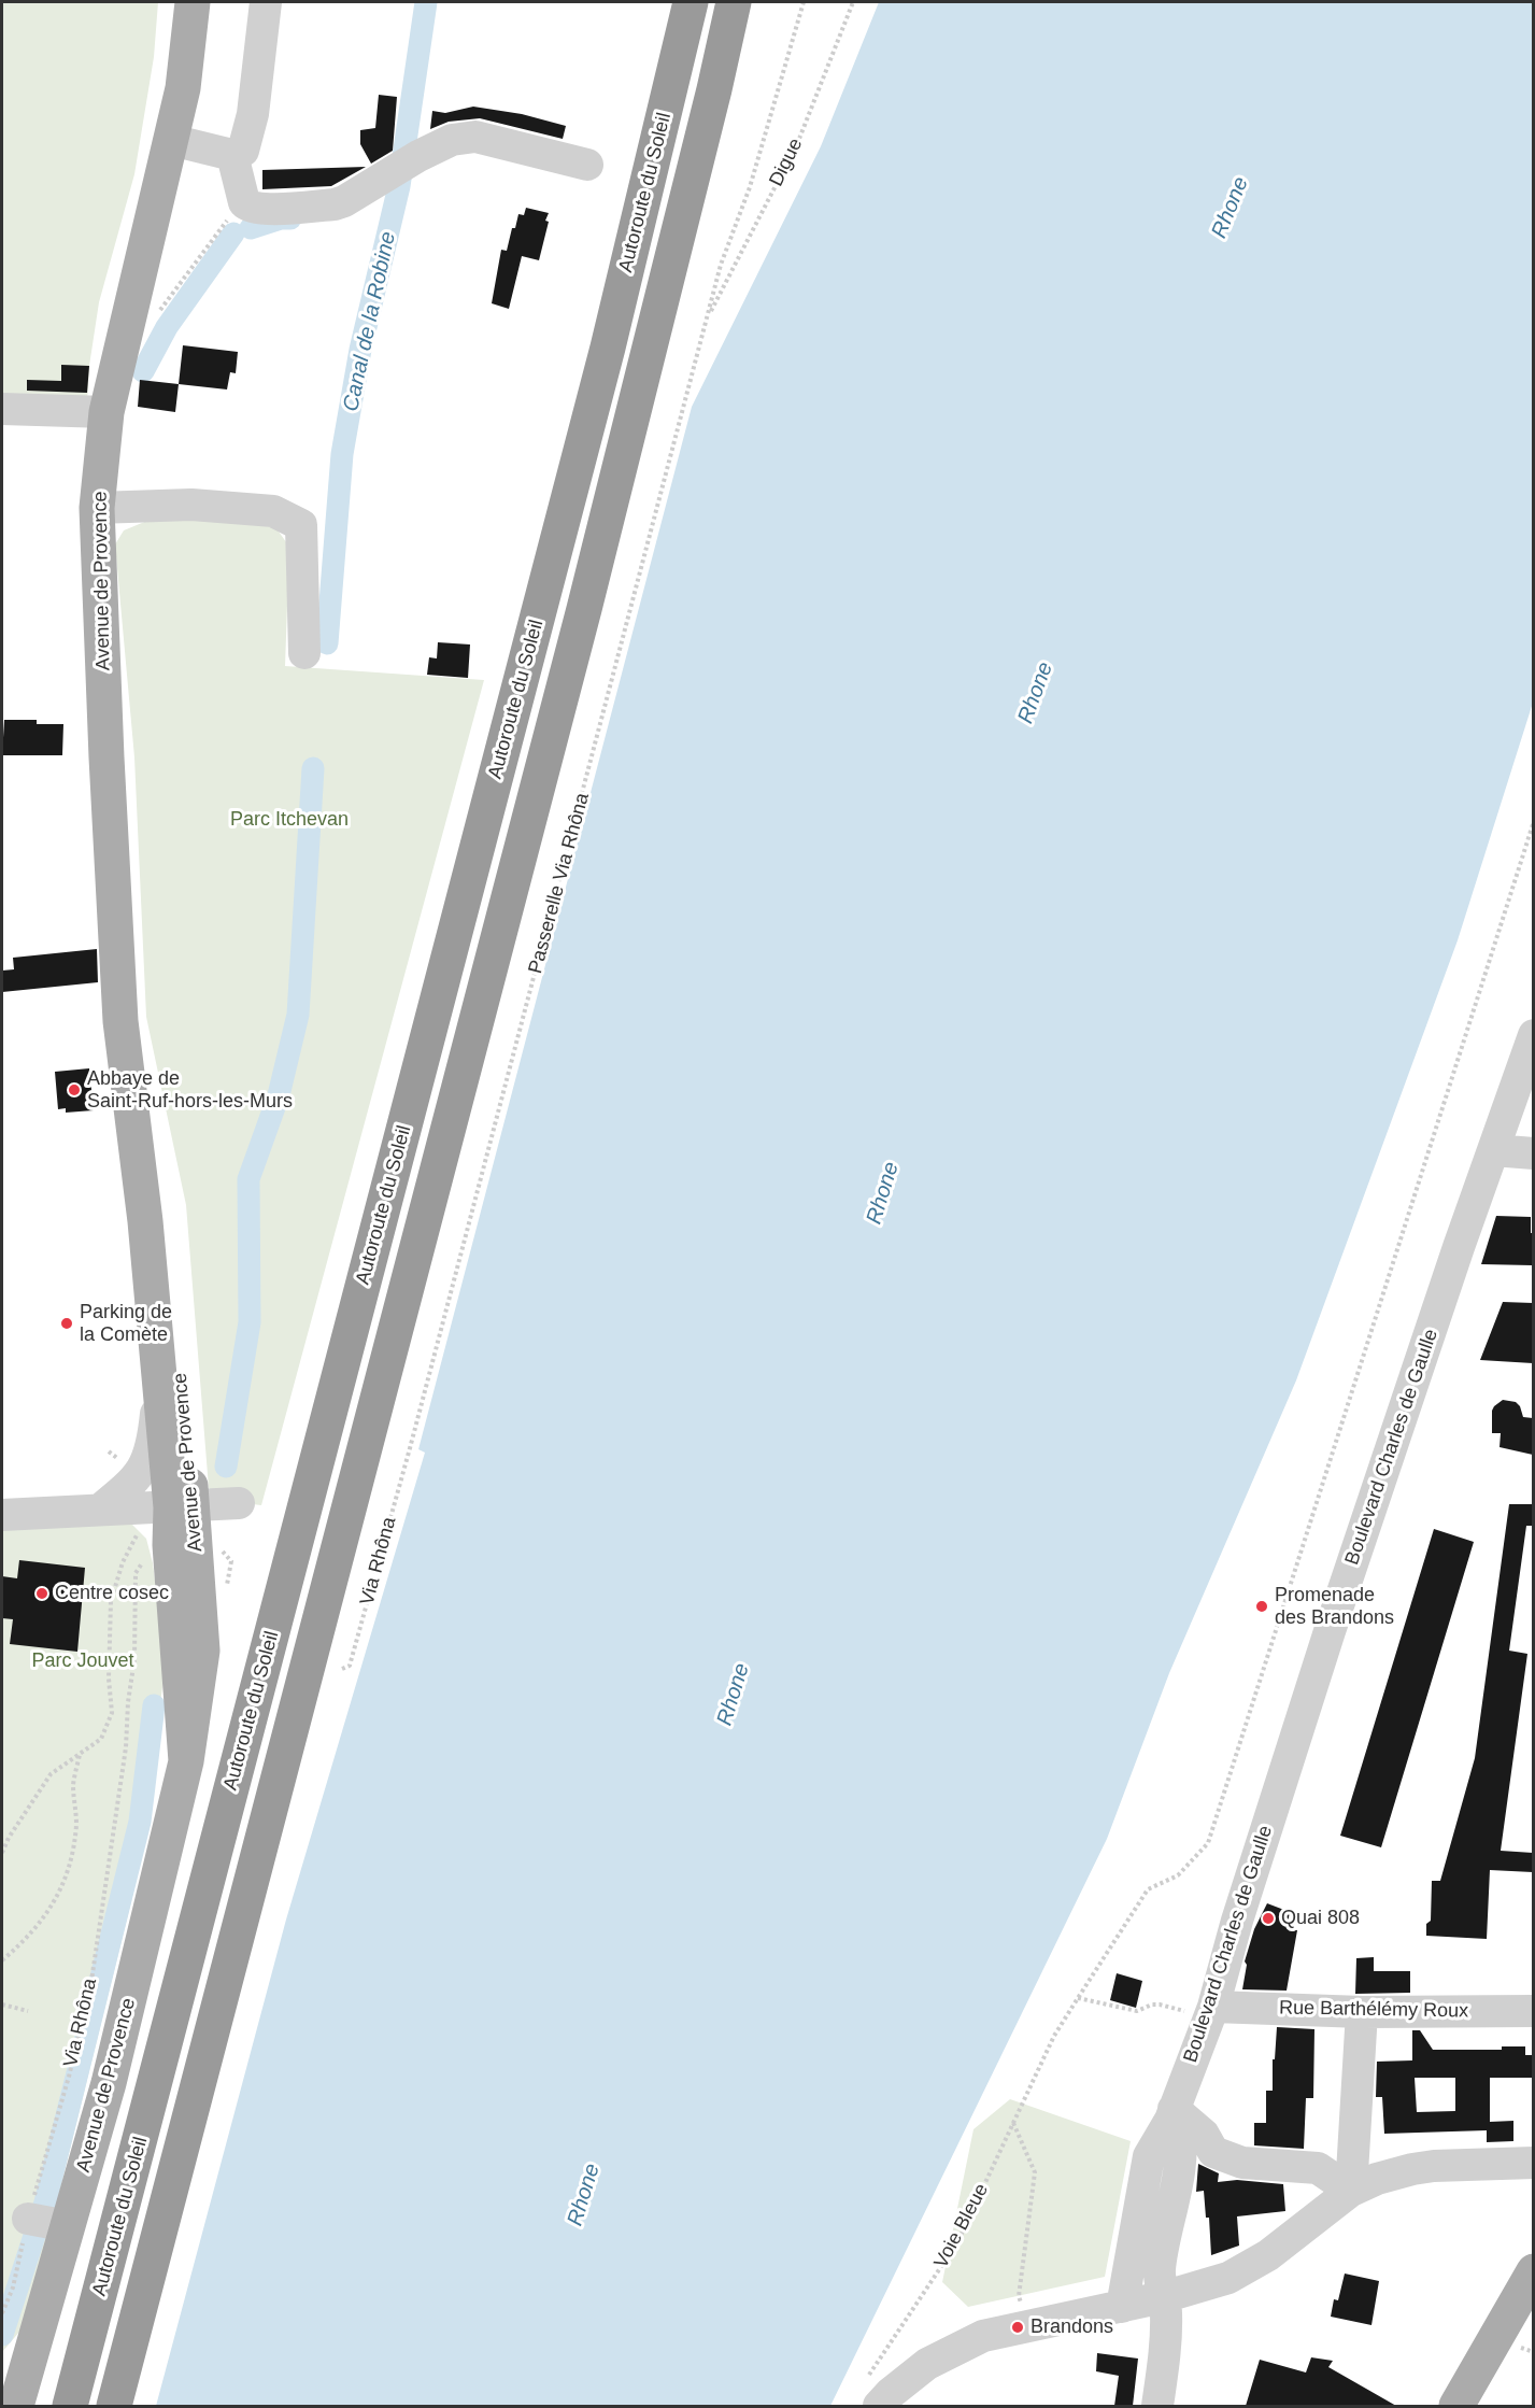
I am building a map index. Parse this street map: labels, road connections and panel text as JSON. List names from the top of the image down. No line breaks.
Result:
{"streets":{"highway":["Autoroute du Soleil"],"main road":["Avenue de Provence"],"street":["Boulevard Charles de Gaulle","Rue Barthélémy Roux"],"path":["Digue","Passerelle Via Rhôna","Via Rhôna","Voie Bleue"]},"crossings":[["Digue","Passerelle Via Rhôna"],["Avenue de Provence","Via Rhôna"],["Passerelle Via Rhôna","Via Rhôna"],["Boulevard Charles de Gaulle","Rue Barthélémy Roux"]],"water":["Rhone","Canal de la Robine"],"parks":["Parc Itchevan","Parc Jouvet"],"places":["Abbaye de Saint-Ruf-hors-les-Murs","Parking de la Comète","Centre cosec","Promenade des Brandons","Quai 808","Brandons"]}
